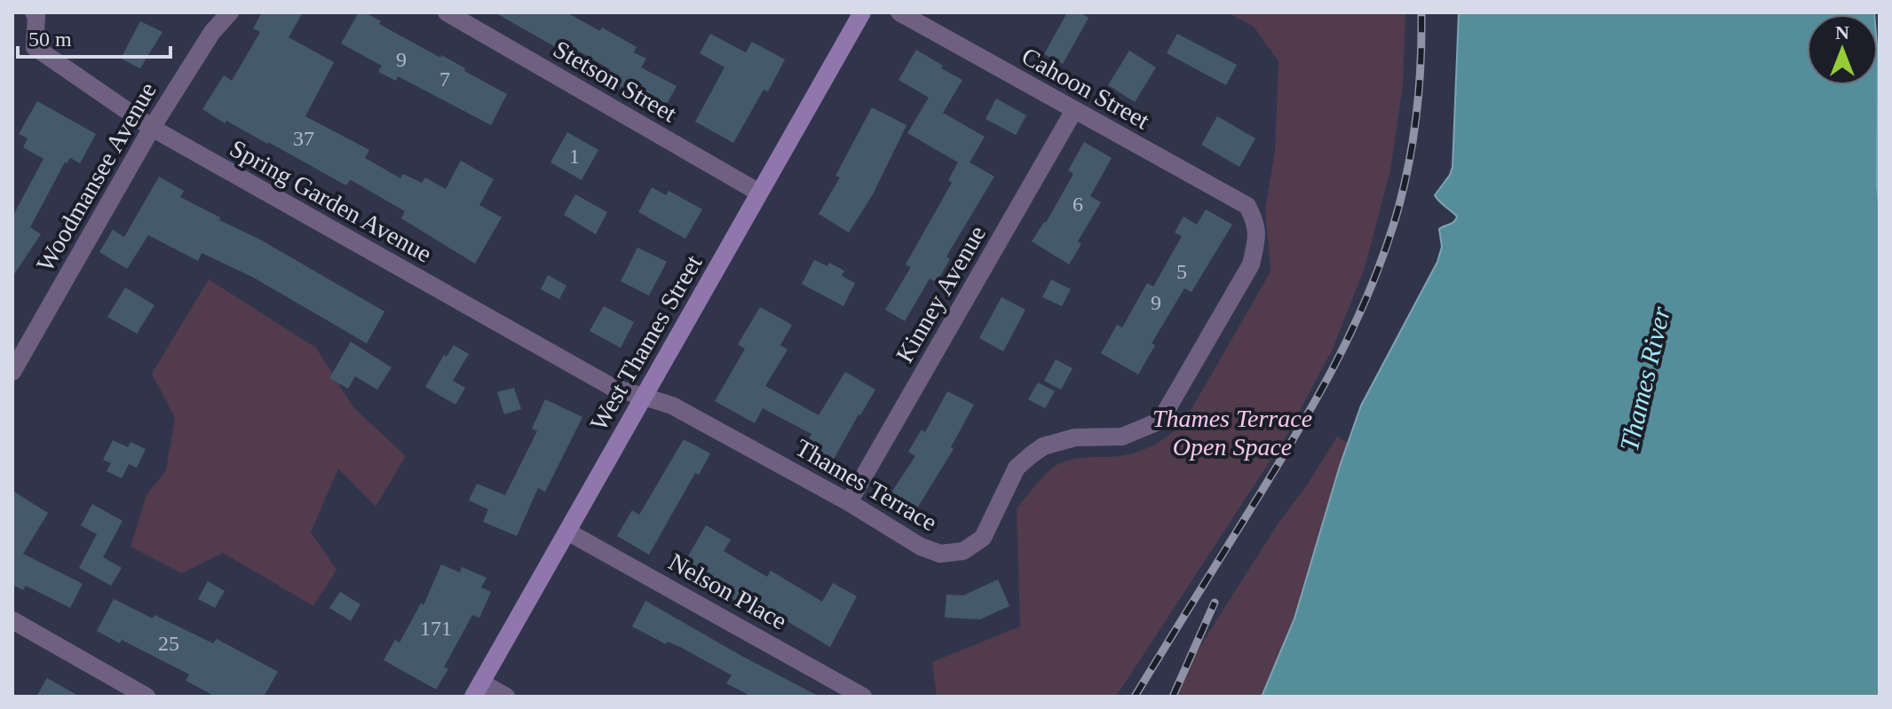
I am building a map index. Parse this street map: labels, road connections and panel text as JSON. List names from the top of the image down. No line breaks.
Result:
{"streets":{"main road":["West Thames Street"],"street":["Stetson Street","Cahoon Street","Woodmansee Avenue","Spring Garden Avenue","Kinney Avenue","Thames Terrace","Nelson Place"]},"crossings":[["Stetson Street","West Thames Street"],["Cahoon Street","Kinney Avenue"],["Cahoon Street","Thames Terrace"],["Woodmansee Avenue","Spring Garden Avenue"],["Spring Garden Avenue","West Thames Street"],["Spring Garden Avenue","Thames Terrace"],["Kinney Avenue","Thames Terrace"],["West Thames Street","Thames Terrace"],["West Thames Street","Nelson Place"]],"water":["Thames River"],"parks":["Thames Terrace Open Space"],"house_numbers":["9","7","37","1","6","5","9","171","25"],"scale_bar":"50 m","north":"top"}
